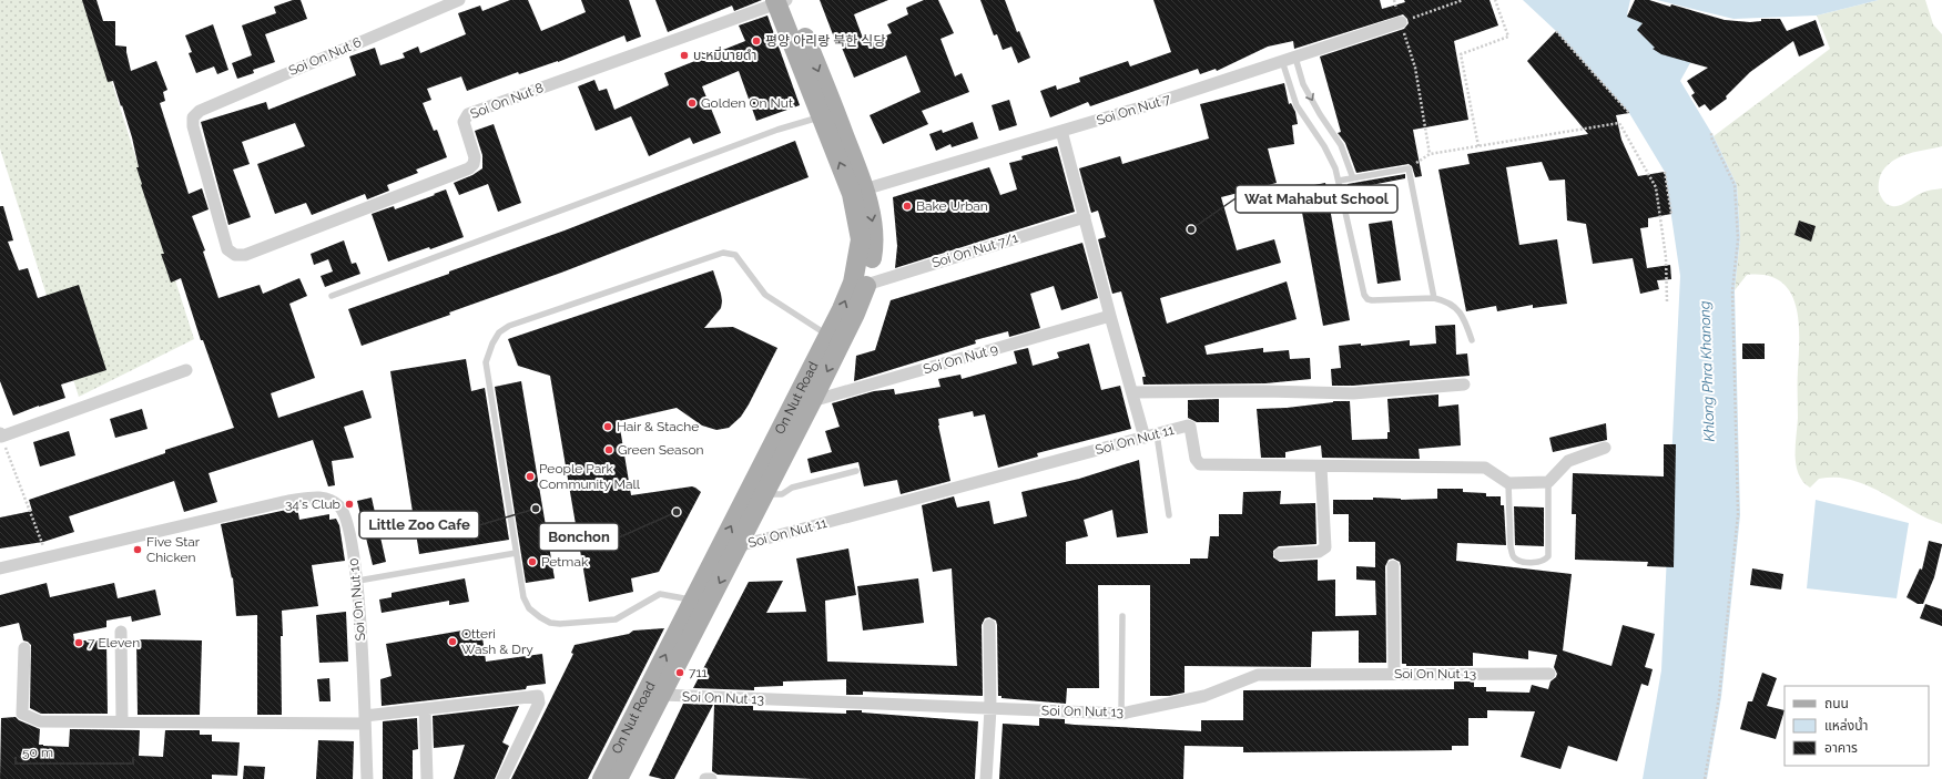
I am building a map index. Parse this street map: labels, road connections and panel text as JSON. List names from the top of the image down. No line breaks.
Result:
{"streets":{"main road":["On Nut Road"],"street":["Soi On Nut 6","Soi On Nut 8","Soi On Nut 7","Soi On Nut 7/1","Soi On Nut 9","Soi On Nut 11","Soi On Nut 10","Soi On Nut 13"]},"crossings":[["Soi On Nut 6","Soi On Nut 8"],["Soi On Nut 8","On Nut Road"],["Soi On Nut 7","On Nut Road"],["Soi On Nut 7/1","On Nut Road"],["Soi On Nut 9","On Nut Road"],["On Nut Road","Soi On Nut 11"],["On Nut Road","Soi On Nut 13"]],"water":["Khlong Phra Khanong"],"places":["평양 아리랑 북한 식당","บะหมี่นายดำ","Golden On Nut","Bake Urban","Wat Mahabut School","Hair & Stache","Green Season","People Park Community Mall","34's Club","Little Zoo Cafe","Bonchon","Five Star Chicken","Petmak","Otteri Wash & Dry","7 Eleven","711"],"legend":["ถนน","แหล่งน้ำ","อาคาร"],"scale_bar":"50 m"}
